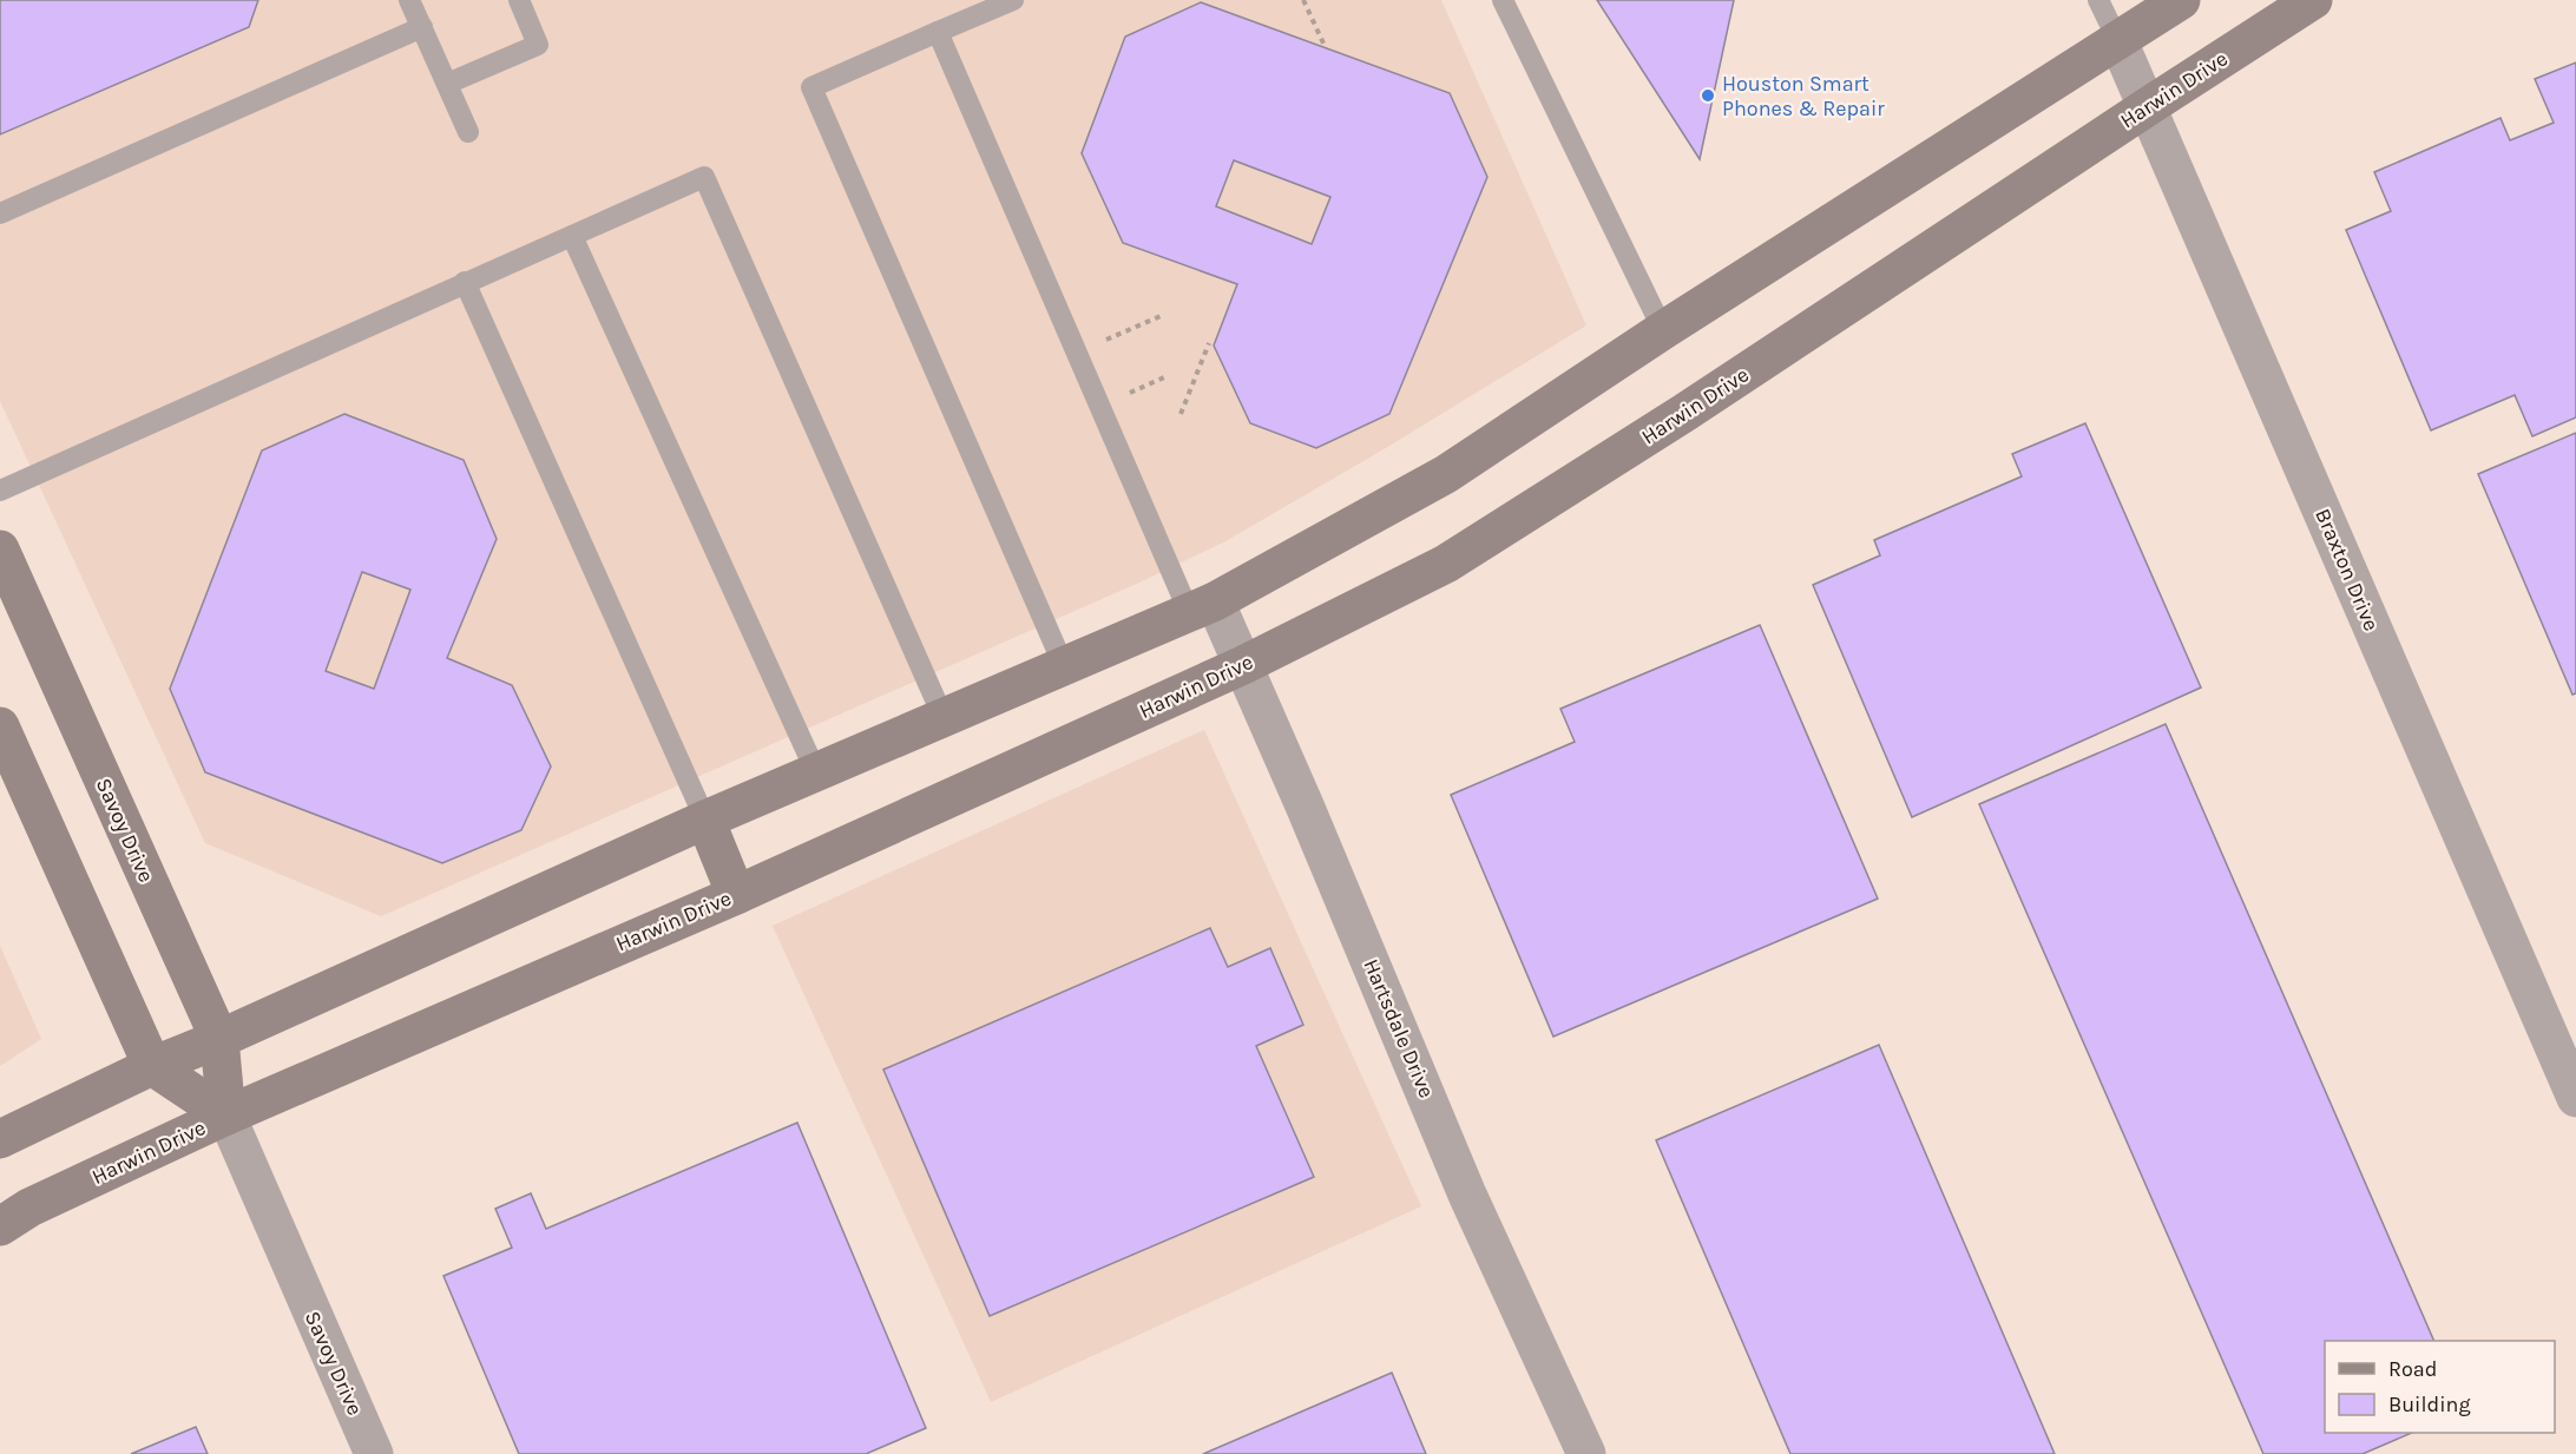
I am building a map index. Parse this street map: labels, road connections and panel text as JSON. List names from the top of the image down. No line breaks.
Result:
{"streets":{"main road":["Harwin Drive","Savoy Drive"],"street":["Braxton Drive","Hartsdale Drive"]},"crossings":[["Harwin Drive","Braxton Drive"],["Harwin Drive","Savoy Drive"],["Harwin Drive","Hartsdale Drive"]],"places":["Houston Smart Phones & Repair"],"legend":["Road","Building"]}
